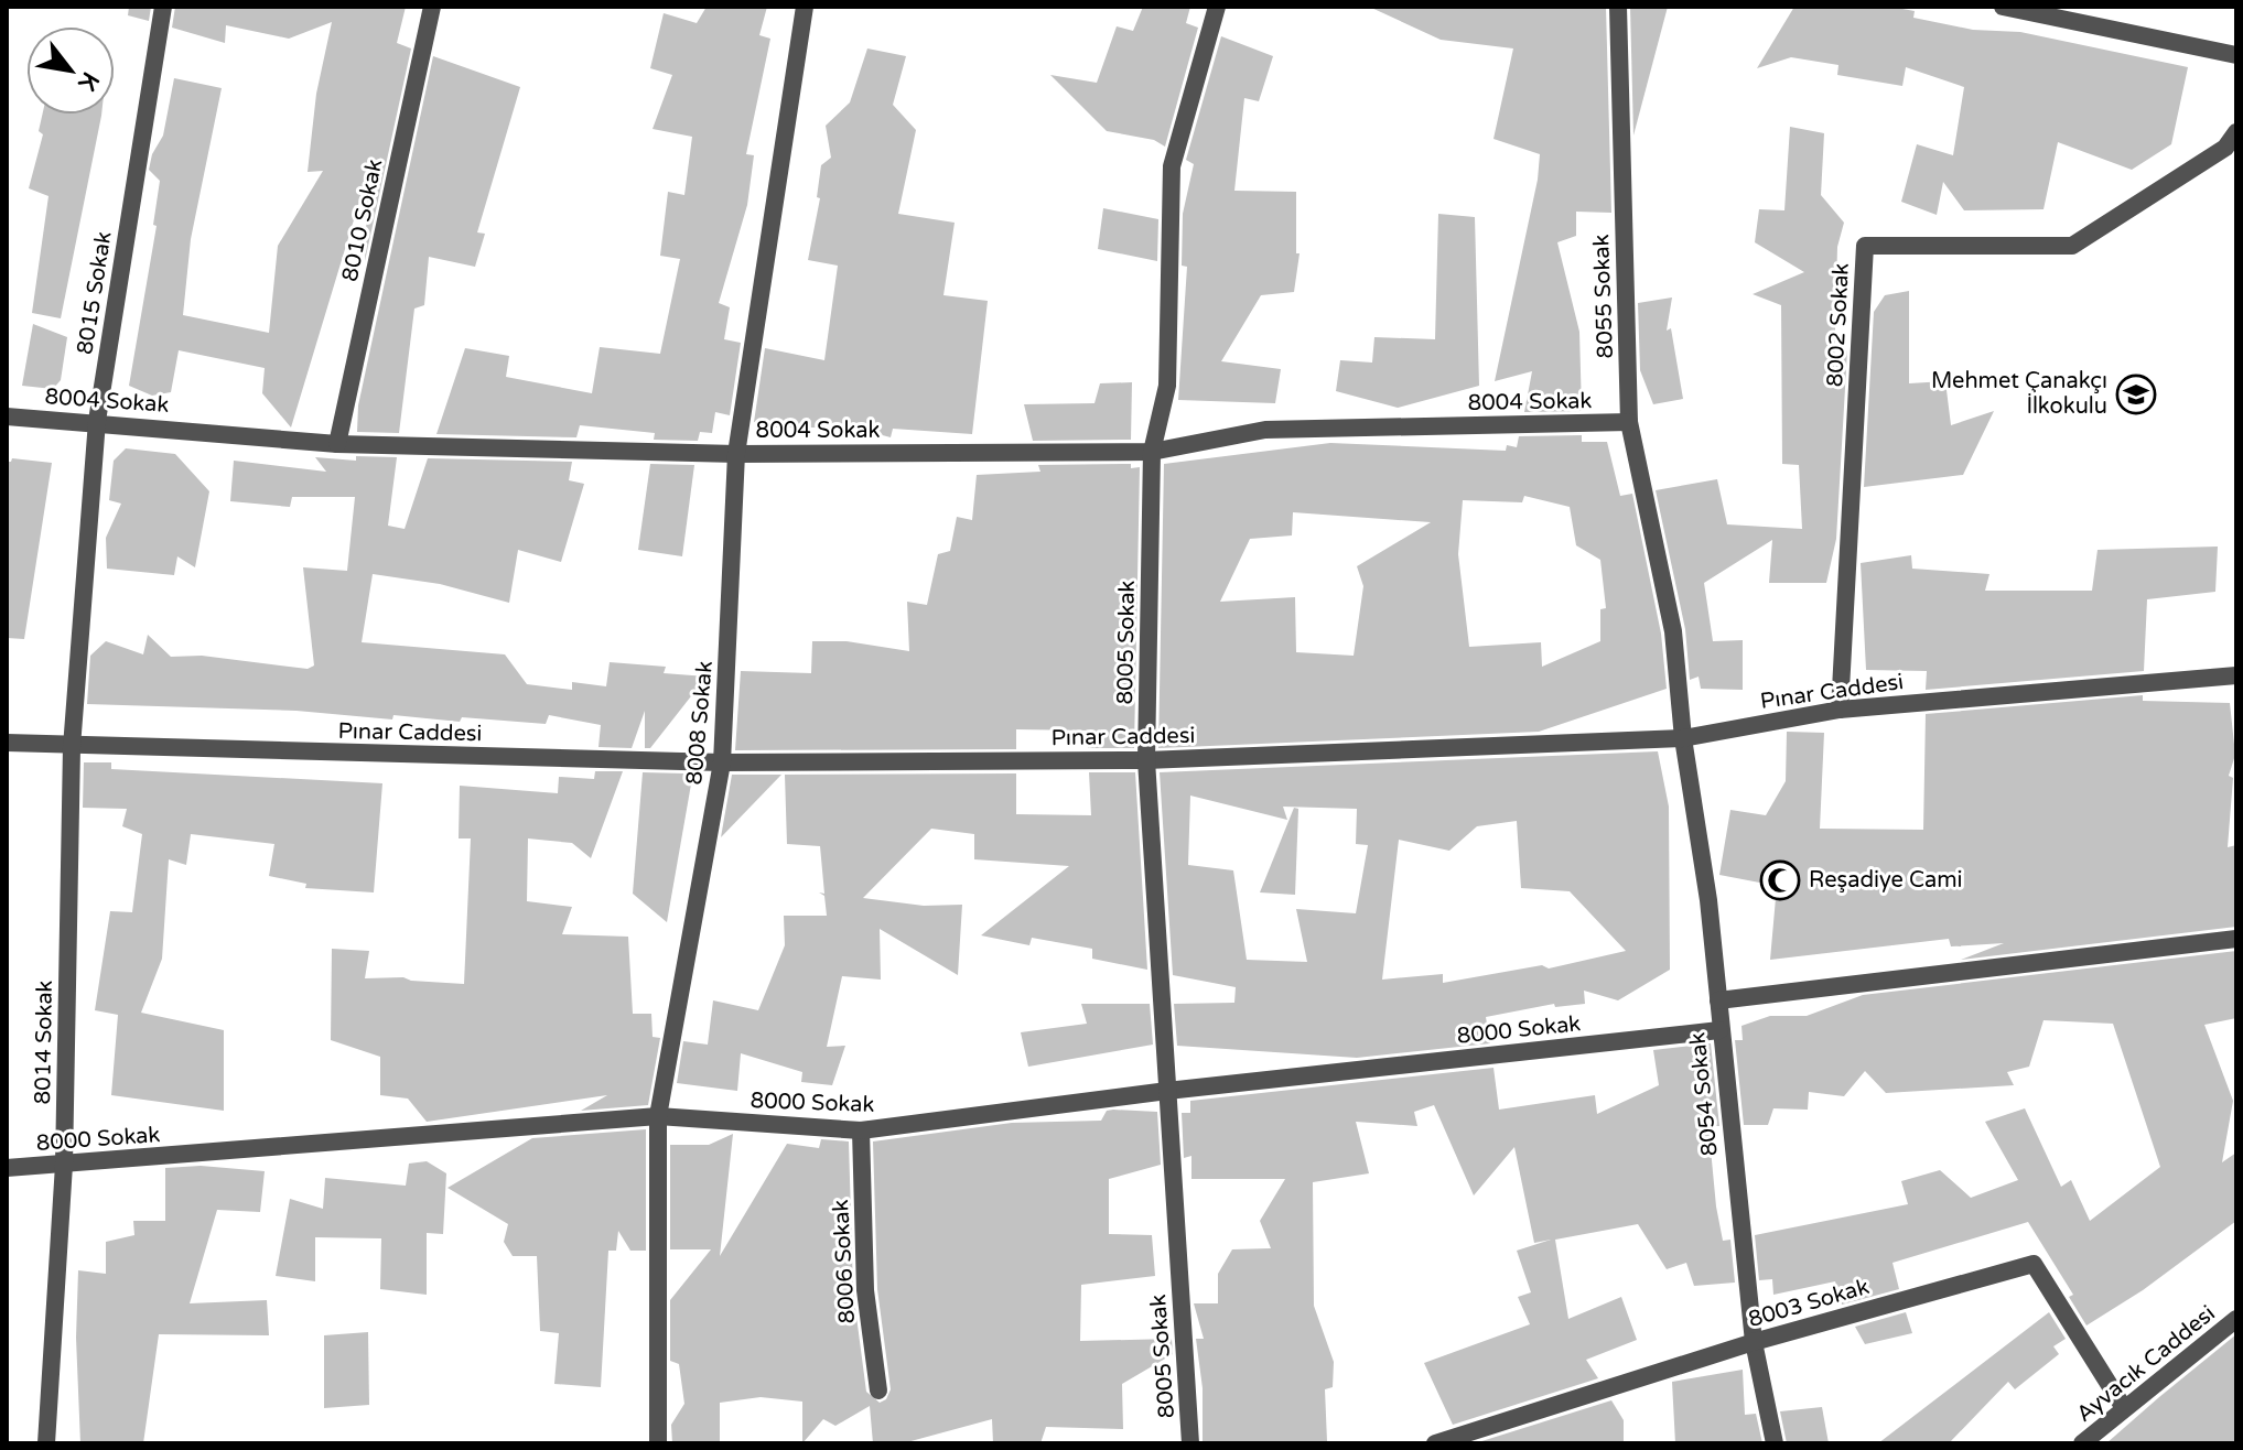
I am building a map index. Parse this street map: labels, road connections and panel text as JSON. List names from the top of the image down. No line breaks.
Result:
{"streets":{"street":["8010 Sokak","8015 Sokak","8055 Sokak","8002 Sokak","8004 Sokak","8005 Sokak","Pınar Caddesi","8008 Sokak","8000 Sokak","8014 Sokak","8054 Sokak","8006 Sokak","8003 Sokak","Ayvacık Caddesi"]},"crossings":[["8010 Sokak","8004 Sokak"],["8015 Sokak","8004 Sokak"],["8015 Sokak","Pınar Caddesi"],["8015 Sokak","8014 Sokak"],["8055 Sokak","8004 Sokak"],["8055 Sokak","Pınar Caddesi"],["8055 Sokak","8054 Sokak"],["8002 Sokak","Pınar Caddesi"],["8004 Sokak","8005 Sokak"],["8004 Sokak","8008 Sokak"],["8005 Sokak","Pınar Caddesi"],["8005 Sokak","8000 Sokak"],["Pınar Caddesi","8008 Sokak"],["Pınar Caddesi","8014 Sokak"],["Pınar Caddesi","8054 Sokak"],["8008 Sokak","8000 Sokak"],["8000 Sokak","8014 Sokak"],["8000 Sokak","8054 Sokak"],["8000 Sokak","8006 Sokak"],["8054 Sokak","8003 Sokak"],["8003 Sokak","Ayvacık Caddesi"]],"places":{"school or university":["Mehmet Çanakçı İlkokulu"],"mosque":["Reşadiye Cami"]},"north":"bottom right"}
